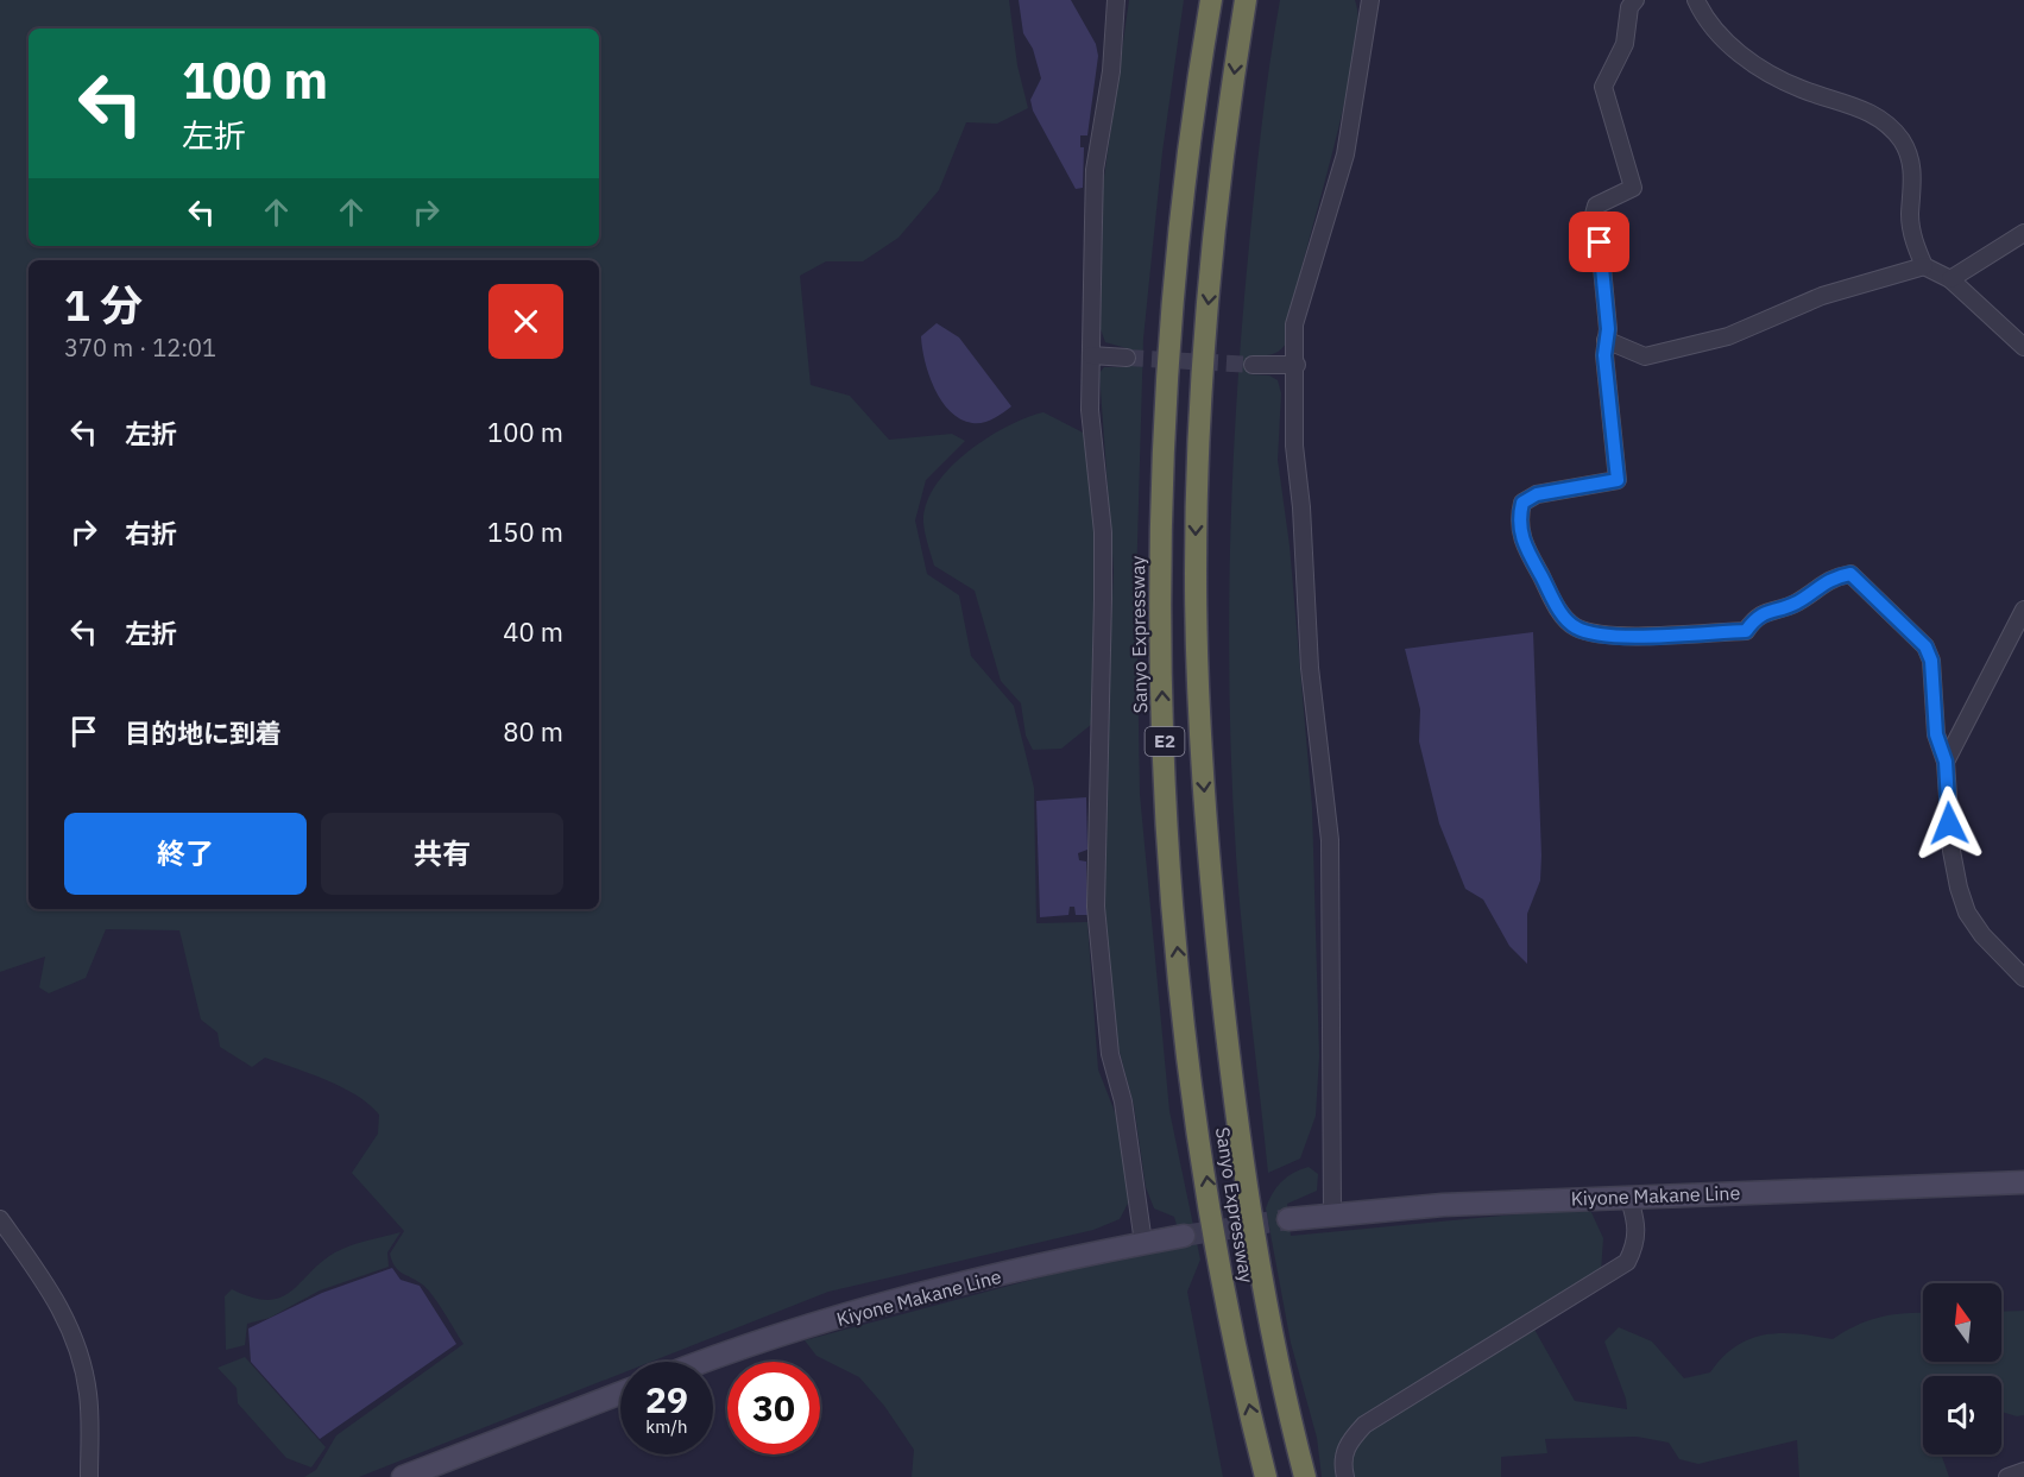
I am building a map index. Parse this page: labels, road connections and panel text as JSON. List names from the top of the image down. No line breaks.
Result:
{"streets":{"highway":["Sanyo Expressway","E2"],"main road":["Kiyone Makane Line"]},"north":"top","page":{"turn":["100 m","左折"],"heading":["1 分","370 m · 12:01"],"list":[{"name":"左折","value":"100 m"},{"name":"右折","value":"150 m"},{"name":"左折","value":"40 m"},{"name":"目的地に到着","value":"80 m"}],"buttons":["終了","共有"],"speed":"29 km/h","limit":"30"}}
